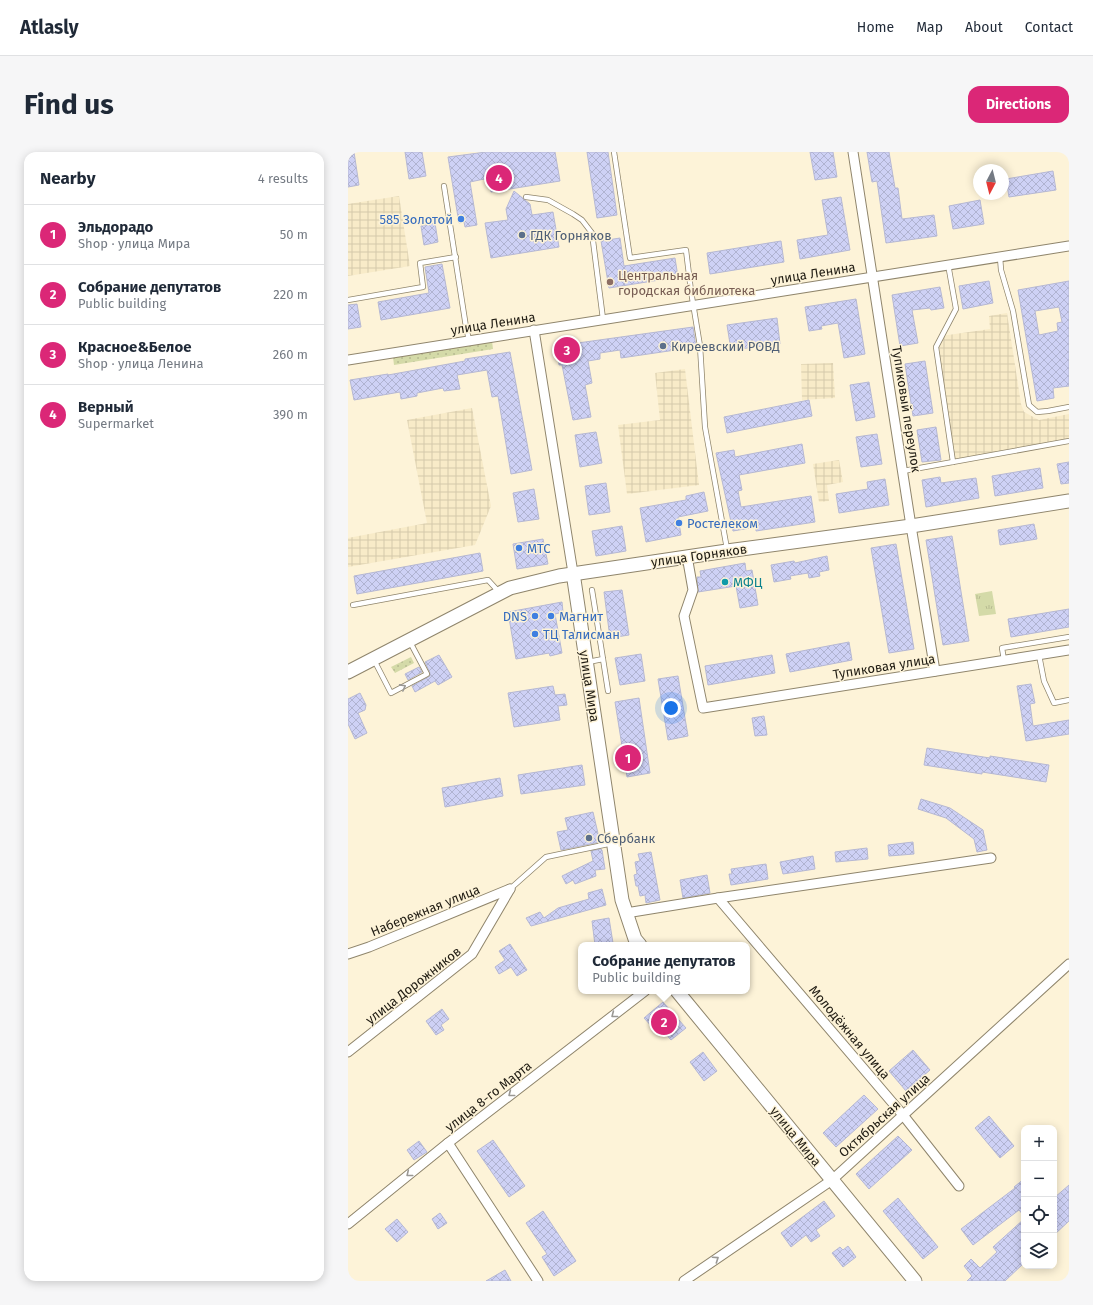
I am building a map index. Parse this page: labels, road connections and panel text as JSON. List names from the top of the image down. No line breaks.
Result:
{"streets":{"main road":["улица Горняков","улица Мира"],"street":["улица Ленина","Тупиковый переулок","Тупиковая улица","Набережная улица","улица Дорожников","Молодёжная улица","улица 8-го Марта","Октябрьская улица"]},"crossings":[["улица Ленина","Тупиковый переулок"],["улица Ленина","улица Мира"],["Тупиковый переулок","улица Горняков"],["Тупиковый переулок","Тупиковая улица"],["улица Горняков","Тупиковая улица"],["улица Горняков","улица Мира"],["улица Мира","Октябрьская улица"],["Набережная улица","улица Дорожников"],["Молодёжная улица","Октябрьская улица"]],"one_way":["улица 8-го Марта","Октябрьская улица"],"places":["585 Золотой","ГДК Горняков","Центральная городская библиотека","Киреевский РОВД","Ростелеком","МТС","МФЦ","DNS","Магнит","ТЦ Талисман","Сбербанк"],"north":"bottom","page":{"header":"Atlasly","nav":["Home","Map","About","Contact"],"buttons":"Directions","title":"Find us","heading":["Nearby","4 results"],"pins":["4","3","1","2"],"list":[{"mark":"1","name":"Эльдорадо","note":"Shop · улица Мира","value":"50 m"},{"mark":"2","name":"Собрание депутатов","note":"Public building","value":"220 m"},{"mark":"3","name":"Красное&Белое","note":"Shop · улица Ленина","value":"260 m"},{"mark":"4","name":"Верный","note":"Supermarket","value":"390 m"}],"popup":["Собрание депутатов","Public building"],"map_buttons":["+","−"]}}
